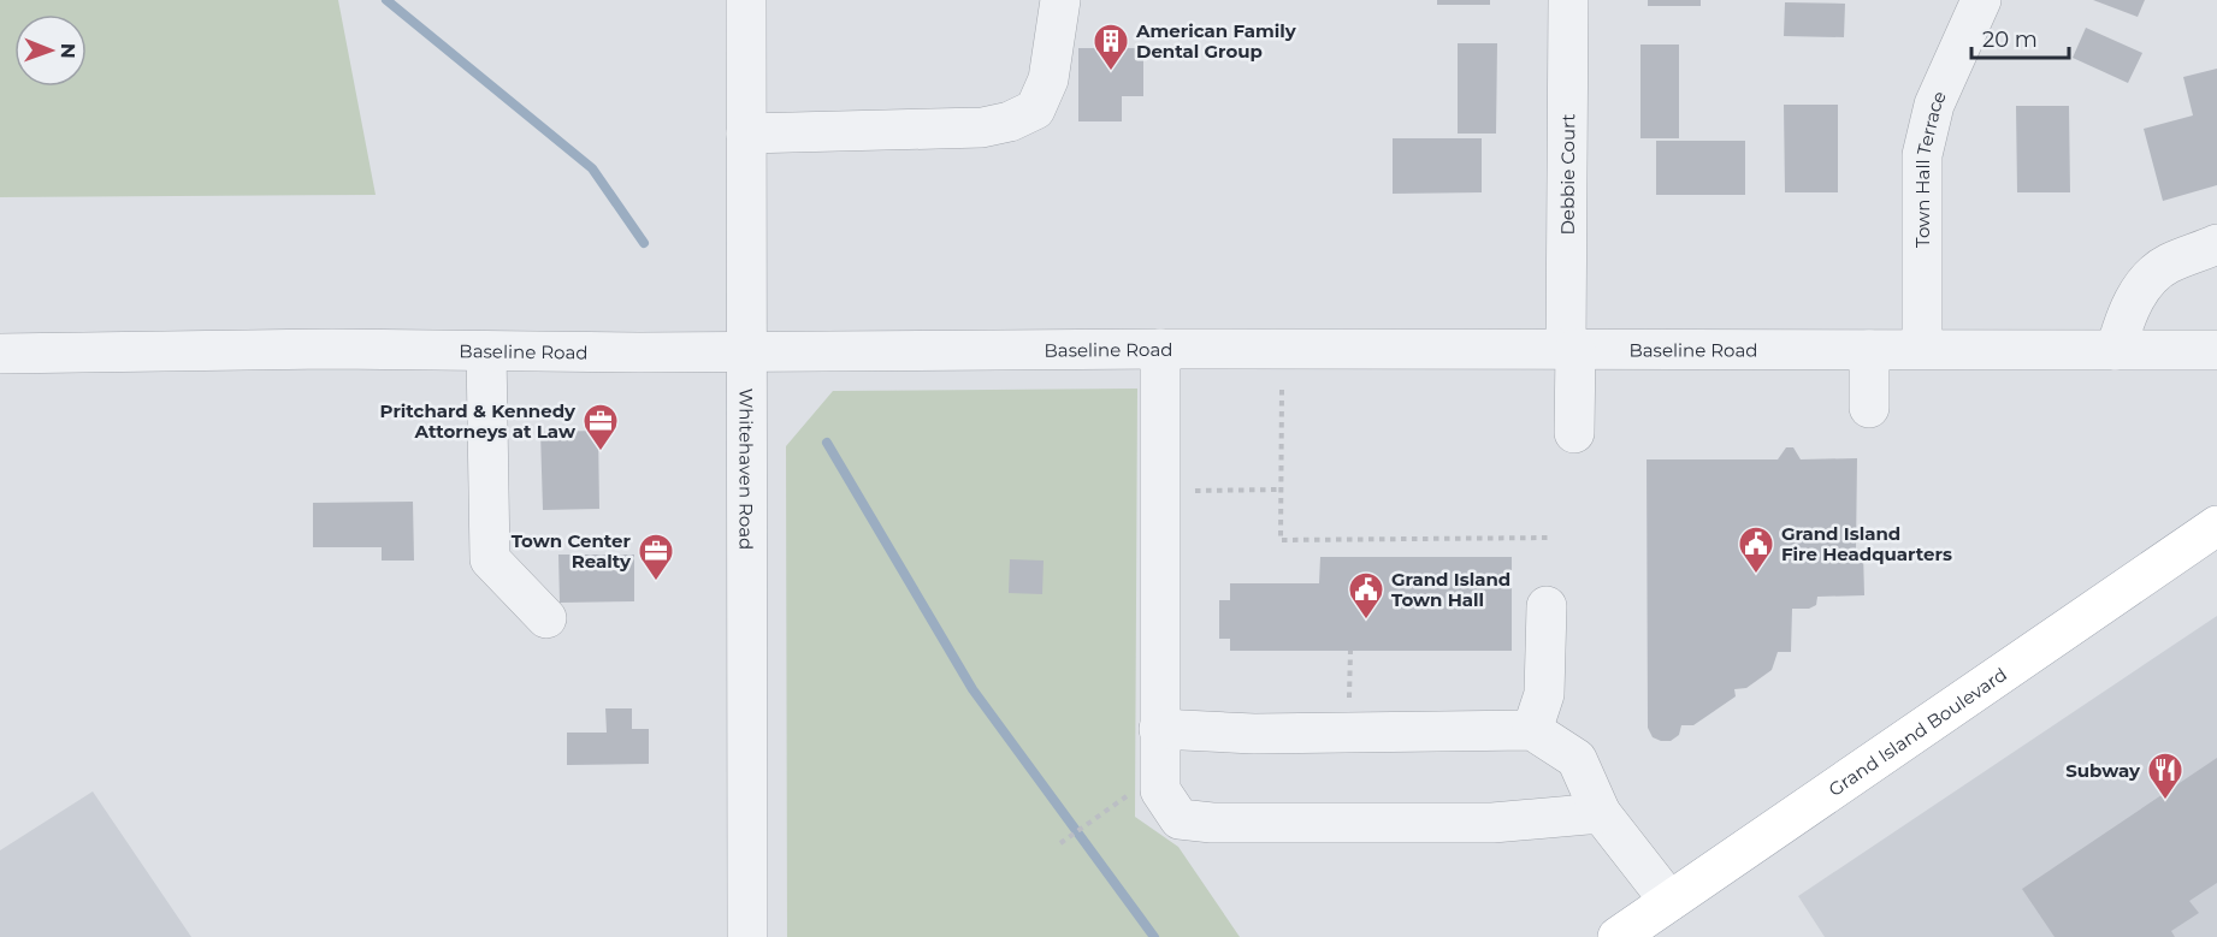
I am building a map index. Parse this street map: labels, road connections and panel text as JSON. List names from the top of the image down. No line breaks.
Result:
{"streets":{"main road":["Grand Island Boulevard"],"street":["Town Hall Terrace","Debbie Court","Baseline Road","Whitehaven Road"]},"crossings":[["Town Hall Terrace","Baseline Road"],["Debbie Court","Baseline Road"],["Baseline Road","Whitehaven Road"]],"places":{"building":["American Family Dental Group"],"office":["Pritchard & Kennedy Attorneys at Law","Town Center Realty"],"public building":["Grand Island Fire Headquarters","Grand Island Town Hall"],"restaurant":["Subway"]},"scale_bar":"20 m","north":"right"}
